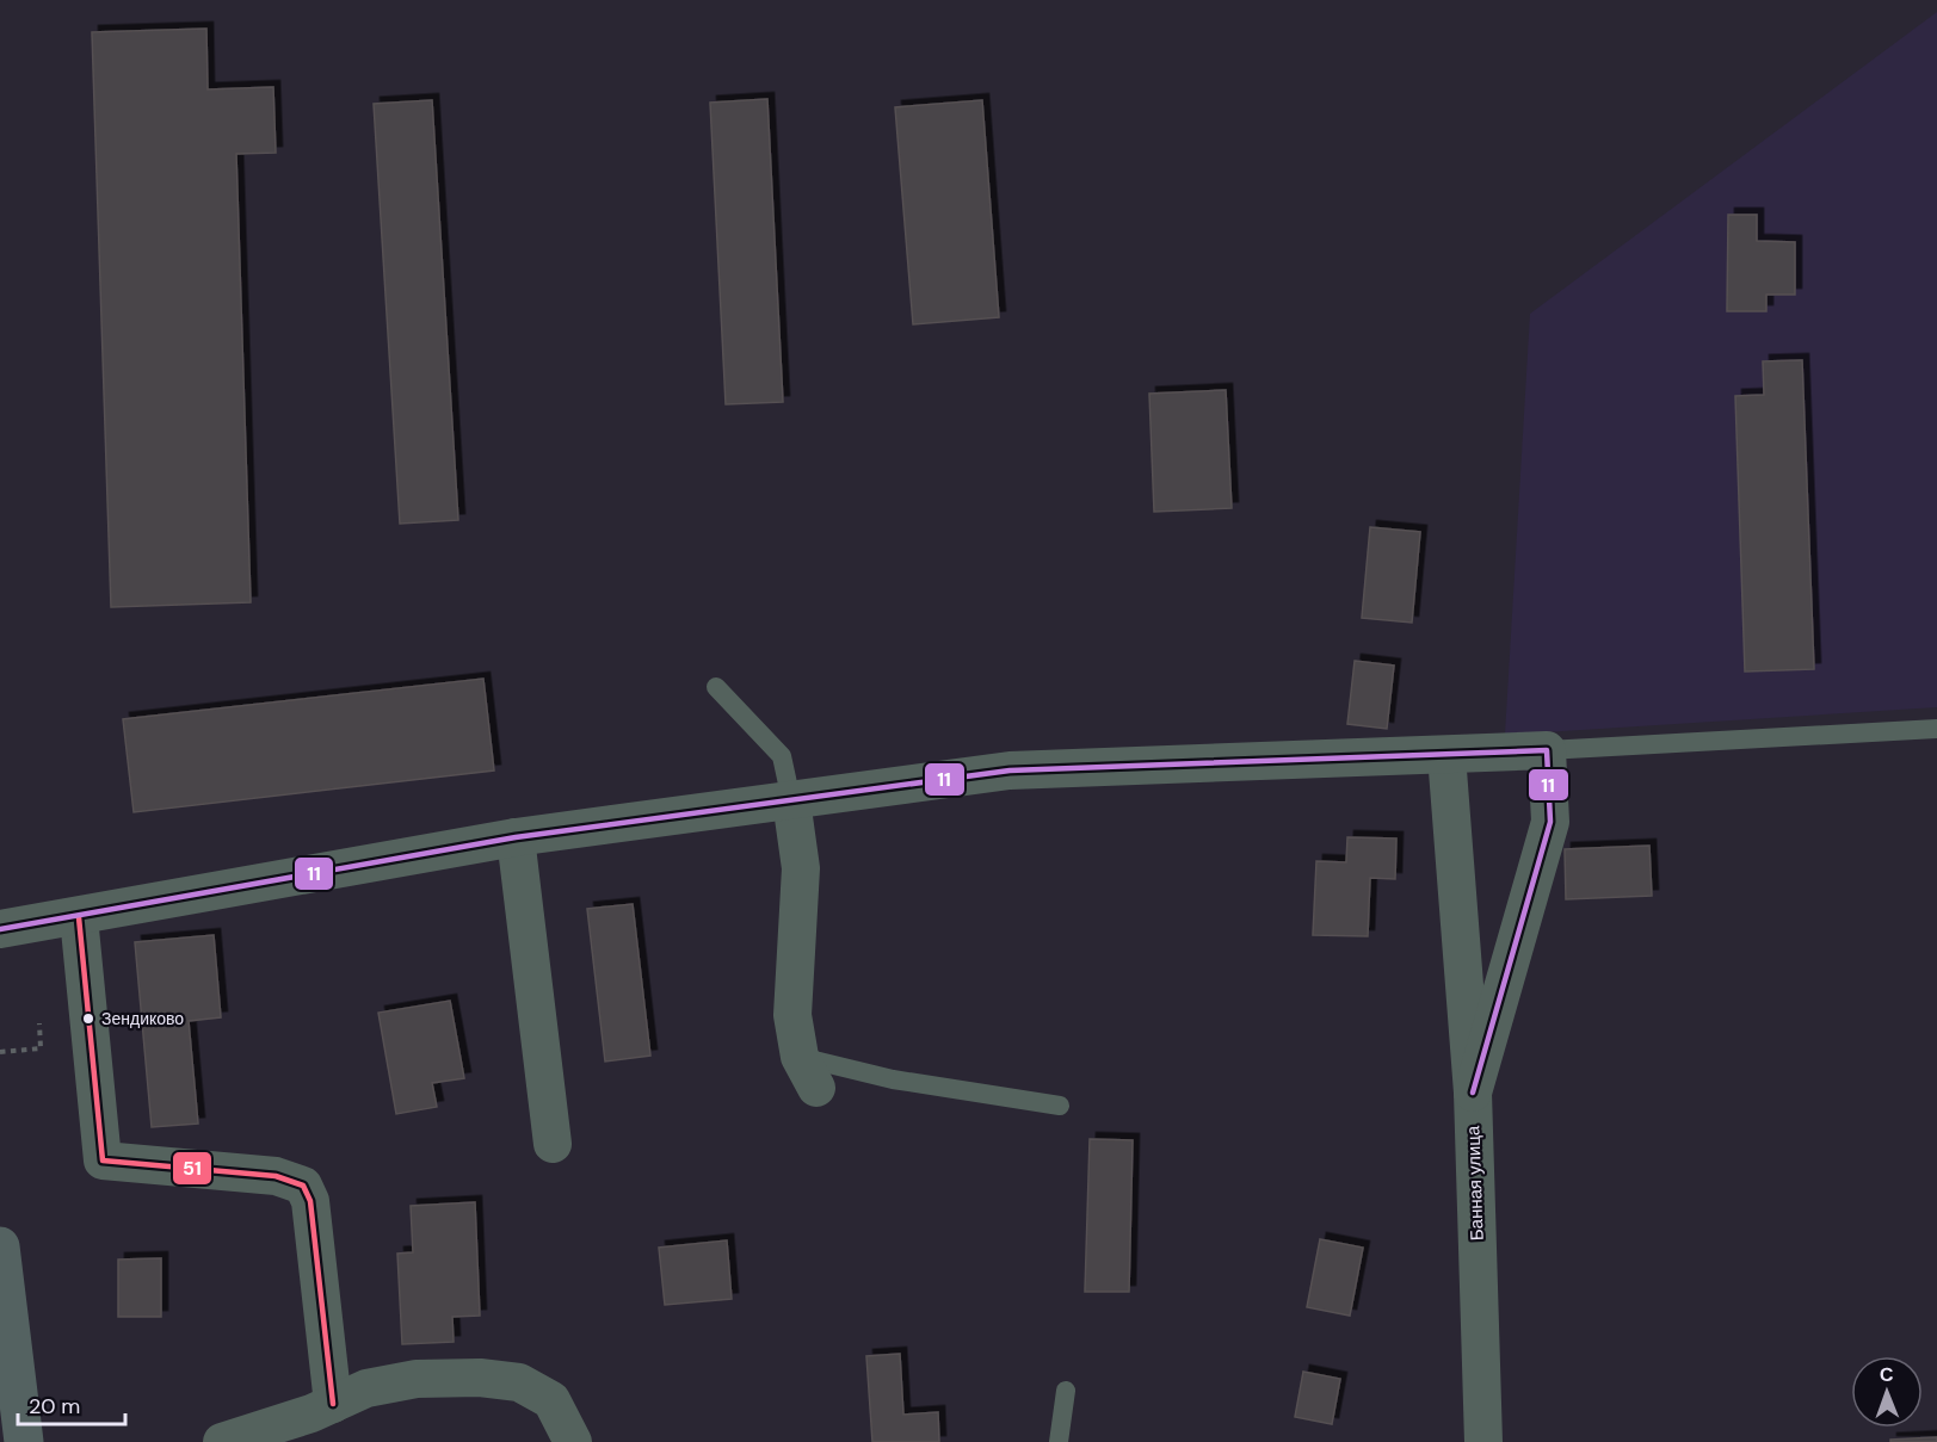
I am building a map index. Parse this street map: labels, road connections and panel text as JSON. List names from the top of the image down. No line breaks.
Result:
{"streets":{"street":["Банная улица"]},"places":["Зендиково"],"lines":["transit line 11","transit line 51"],"scale_bar":"20 m","north":"top"}
